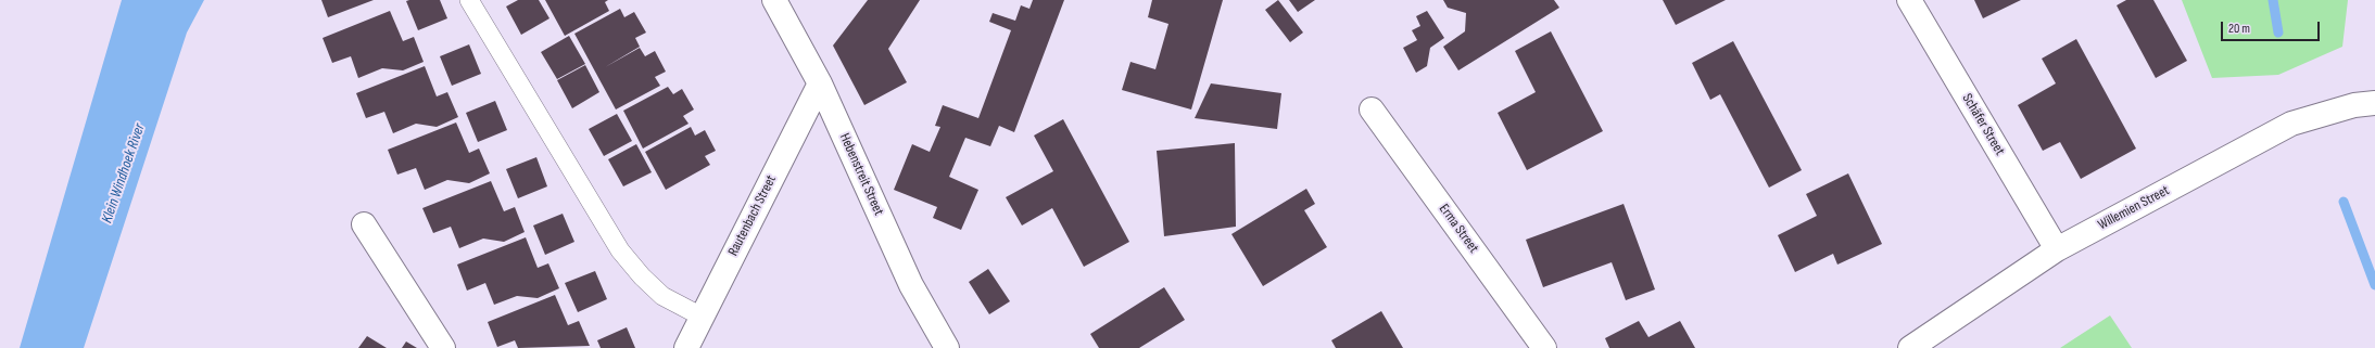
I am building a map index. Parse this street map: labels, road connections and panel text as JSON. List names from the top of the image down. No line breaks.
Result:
{"streets":{"street":["Schäfer Street","Hebenstreit Street","Willemien Street","Rautenbach Street","Erma Street"]},"crossings":[["Schäfer Street","Willemien Street"],["Hebenstreit Street","Rautenbach Street"]],"water":["Klein Windhoek River"],"scale_bar":"20 m"}
